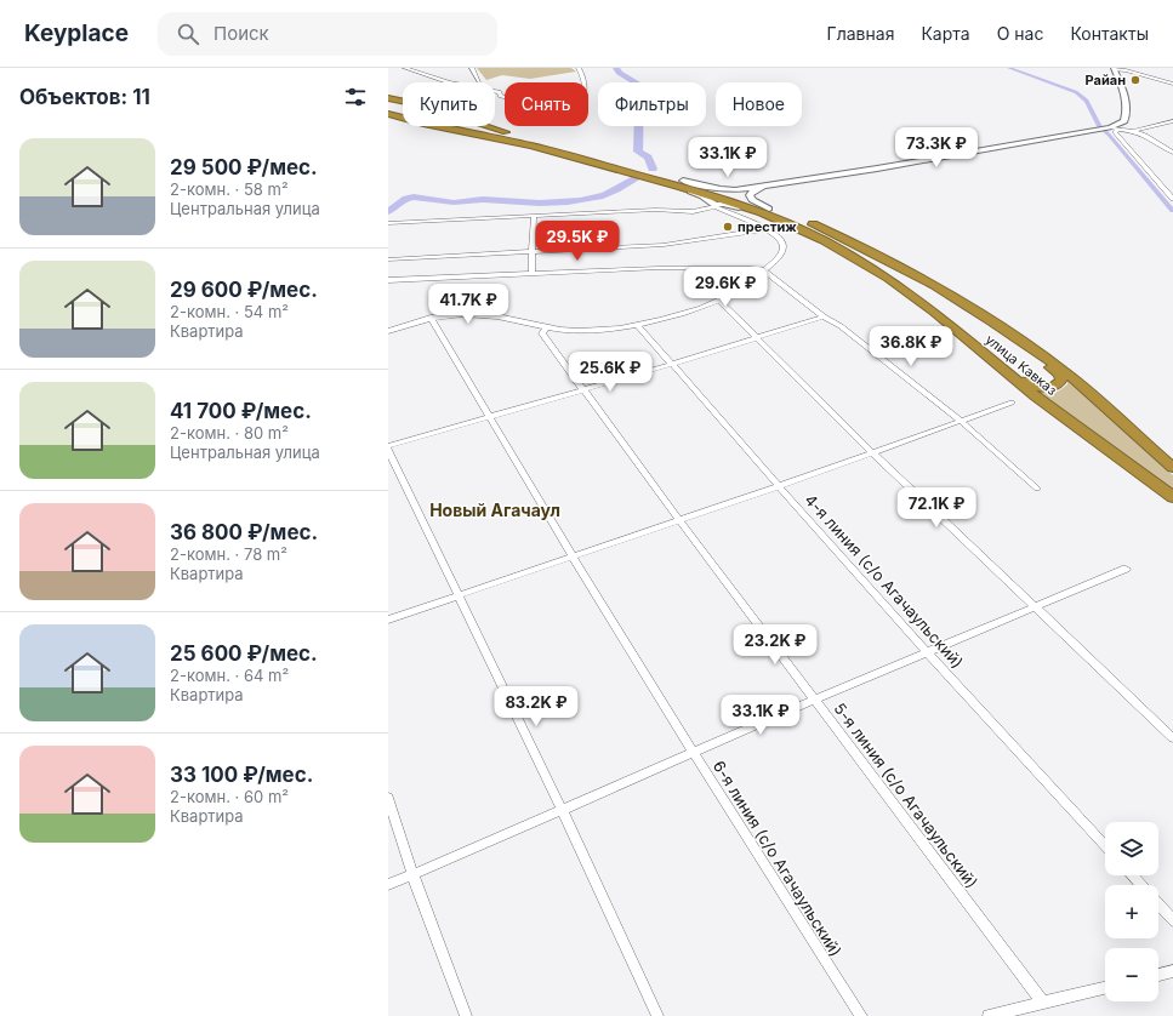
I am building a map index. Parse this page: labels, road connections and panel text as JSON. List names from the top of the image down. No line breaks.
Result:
{"streets":{"highway":["улица Кавказ"],"street":["4-я линия (с/о Агачаульский)","5-я линия (с/о Агачаульский)","6-я линия (с/о Агачаульский)"]},"districts":["Новый Агачаул"],"places":["Райан","престиж"],"page":{"header":"Keyplace","search":"Поиск","nav":["Главная","Карта","О нас","Контакты"],"heading":"Объектов: 11","chip":["Купить","Снять","Фильтры","Новое"],"list":[{"name":"29 500 ₽/мес.","note":"2-комн. · 58 m² · Центральная улица"},{"name":"29 600 ₽/мес.","note":"2-комн. · 54 m² · Квартира"},{"name":"41 700 ₽/мес.","note":"2-комн. · 80 m² · Центральная улица"},{"name":"36 800 ₽/мес.","note":"2-комн. · 78 m² · Квартира"},{"name":"25 600 ₽/мес.","note":"2-комн. · 64 m² · Квартира"},{"name":"33 100 ₽/мес.","note":"2-комн. · 60 m² · Квартира"}],"price":["73.3K ₽","33.1K ₽","29.5K ₽","29.6K ₽","41.7K ₽","36.8K ₽","25.6K ₽","72.1K ₽","23.2K ₽","83.2K ₽","33.1K ₽"],"map_buttons":["+","−"]}}
